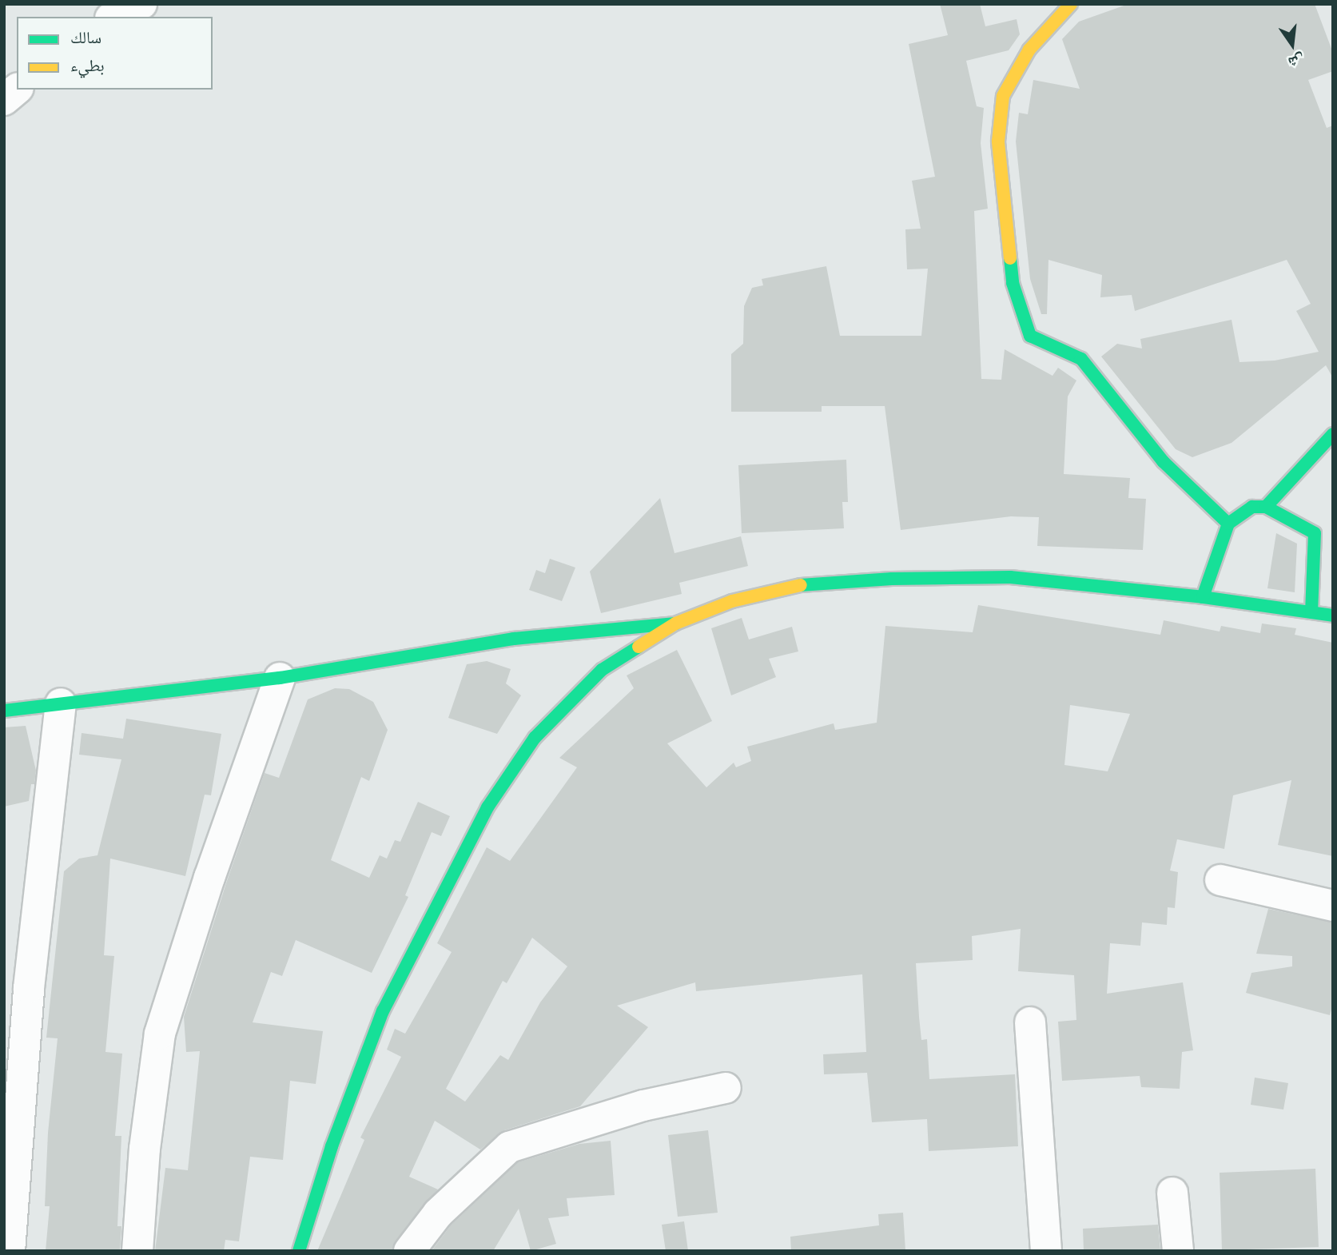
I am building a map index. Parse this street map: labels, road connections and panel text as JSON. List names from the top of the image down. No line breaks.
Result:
{"legend":["سالك","بطيء"],"north":"bottom"}
